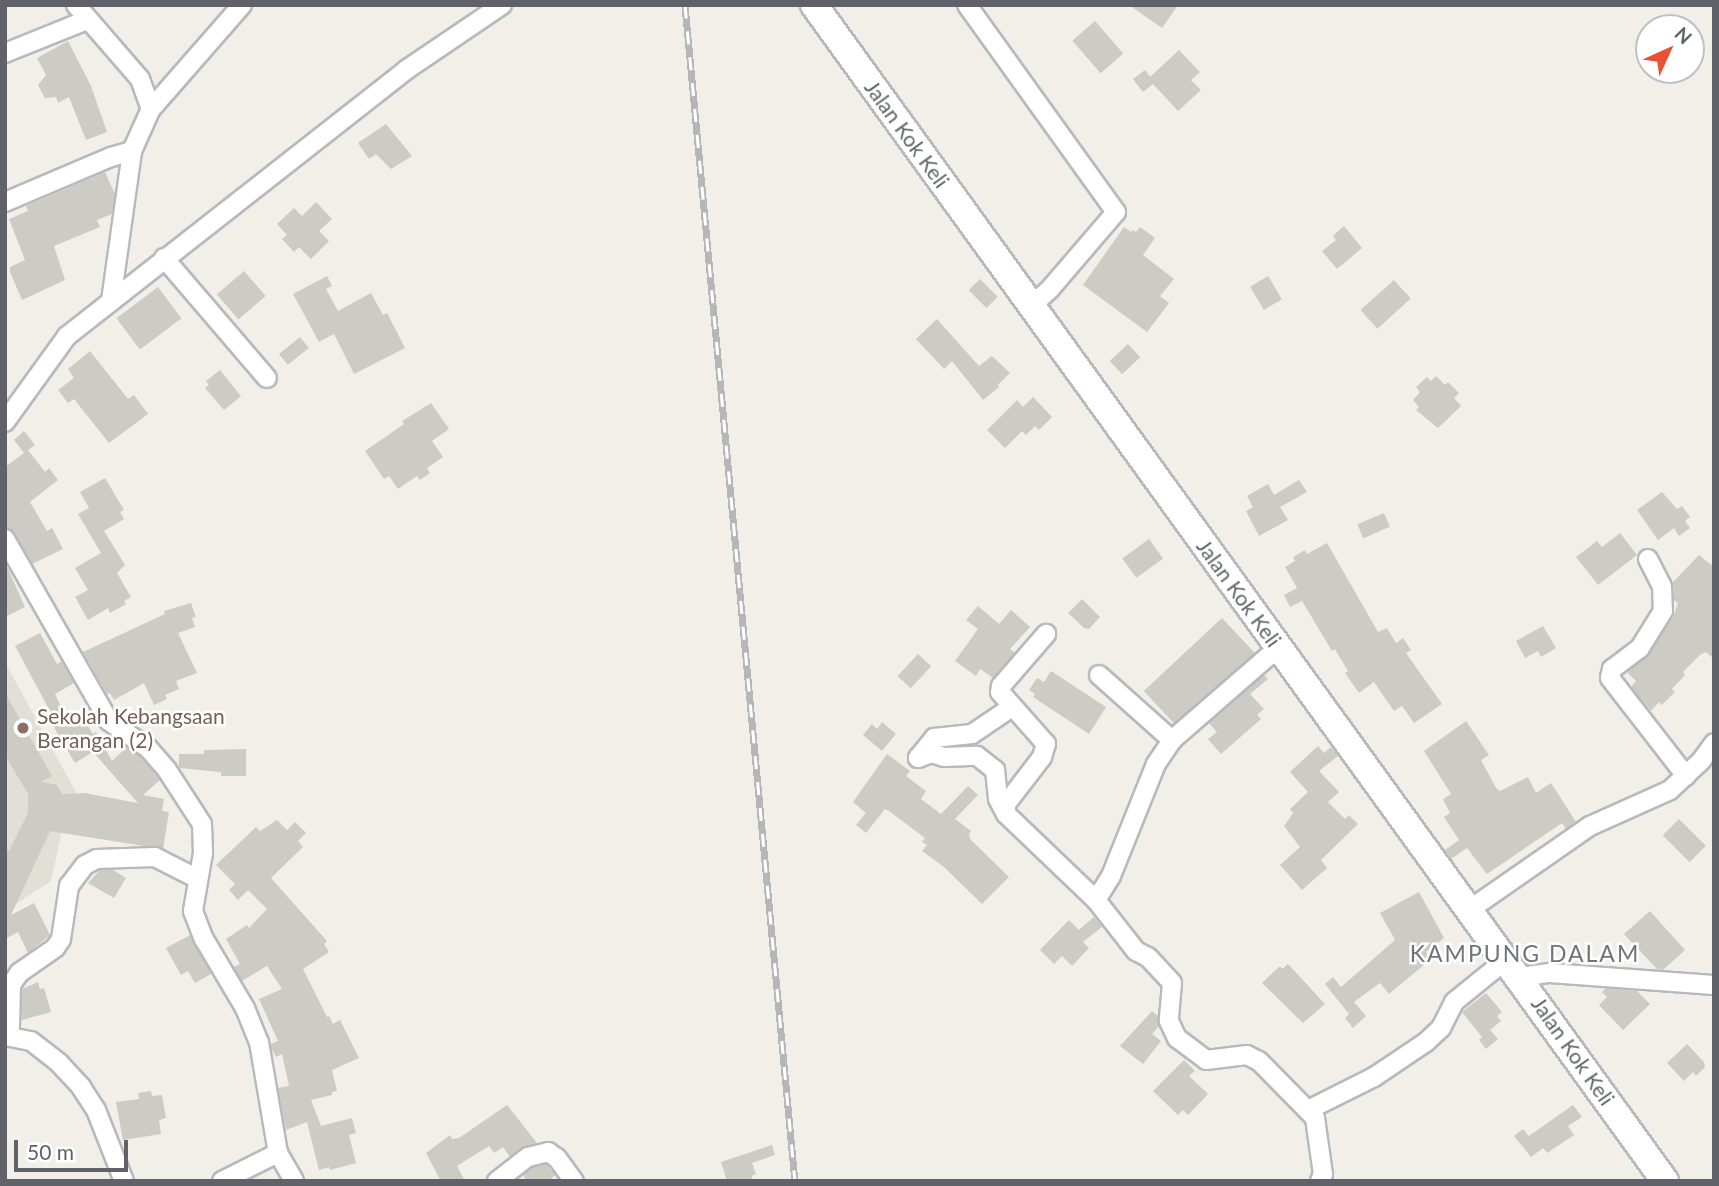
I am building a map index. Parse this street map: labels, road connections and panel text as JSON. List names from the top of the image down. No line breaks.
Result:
{"streets":{"street":["Jalan Kok Keli"]},"districts":["KAMPUNG DALAM"],"places":["Sekolah Kebangsaan Berangan (2)"],"scale_bar":"50 m","north":"top right"}
